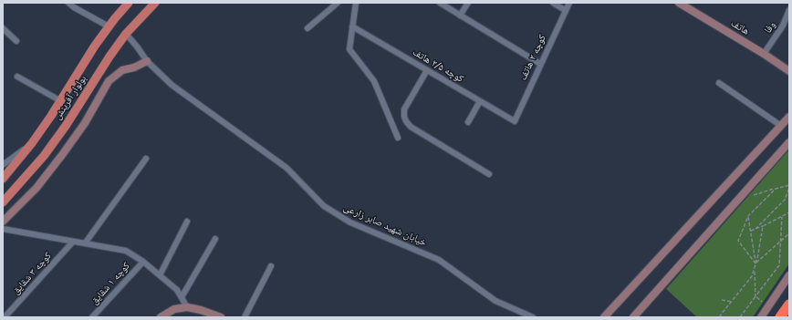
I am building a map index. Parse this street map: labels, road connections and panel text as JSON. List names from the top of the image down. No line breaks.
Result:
{"streets":{"main road":["بولوار آفرینش"],"street":["هاتف","وفا","کوچه ۲ هاتف","کوچه ۲/۵ هاتف","خیابان شهید صابر زارعی","کوچه ۳ شقایق","کوچه ۱ شقایق"]},"crossings":[["هاتف","وفا"],["کوچه ۲ هاتف","کوچه ۲/۵ هاتف"],["بولوار آفرینش","خیابان شهید صابر زارعی"]]}
